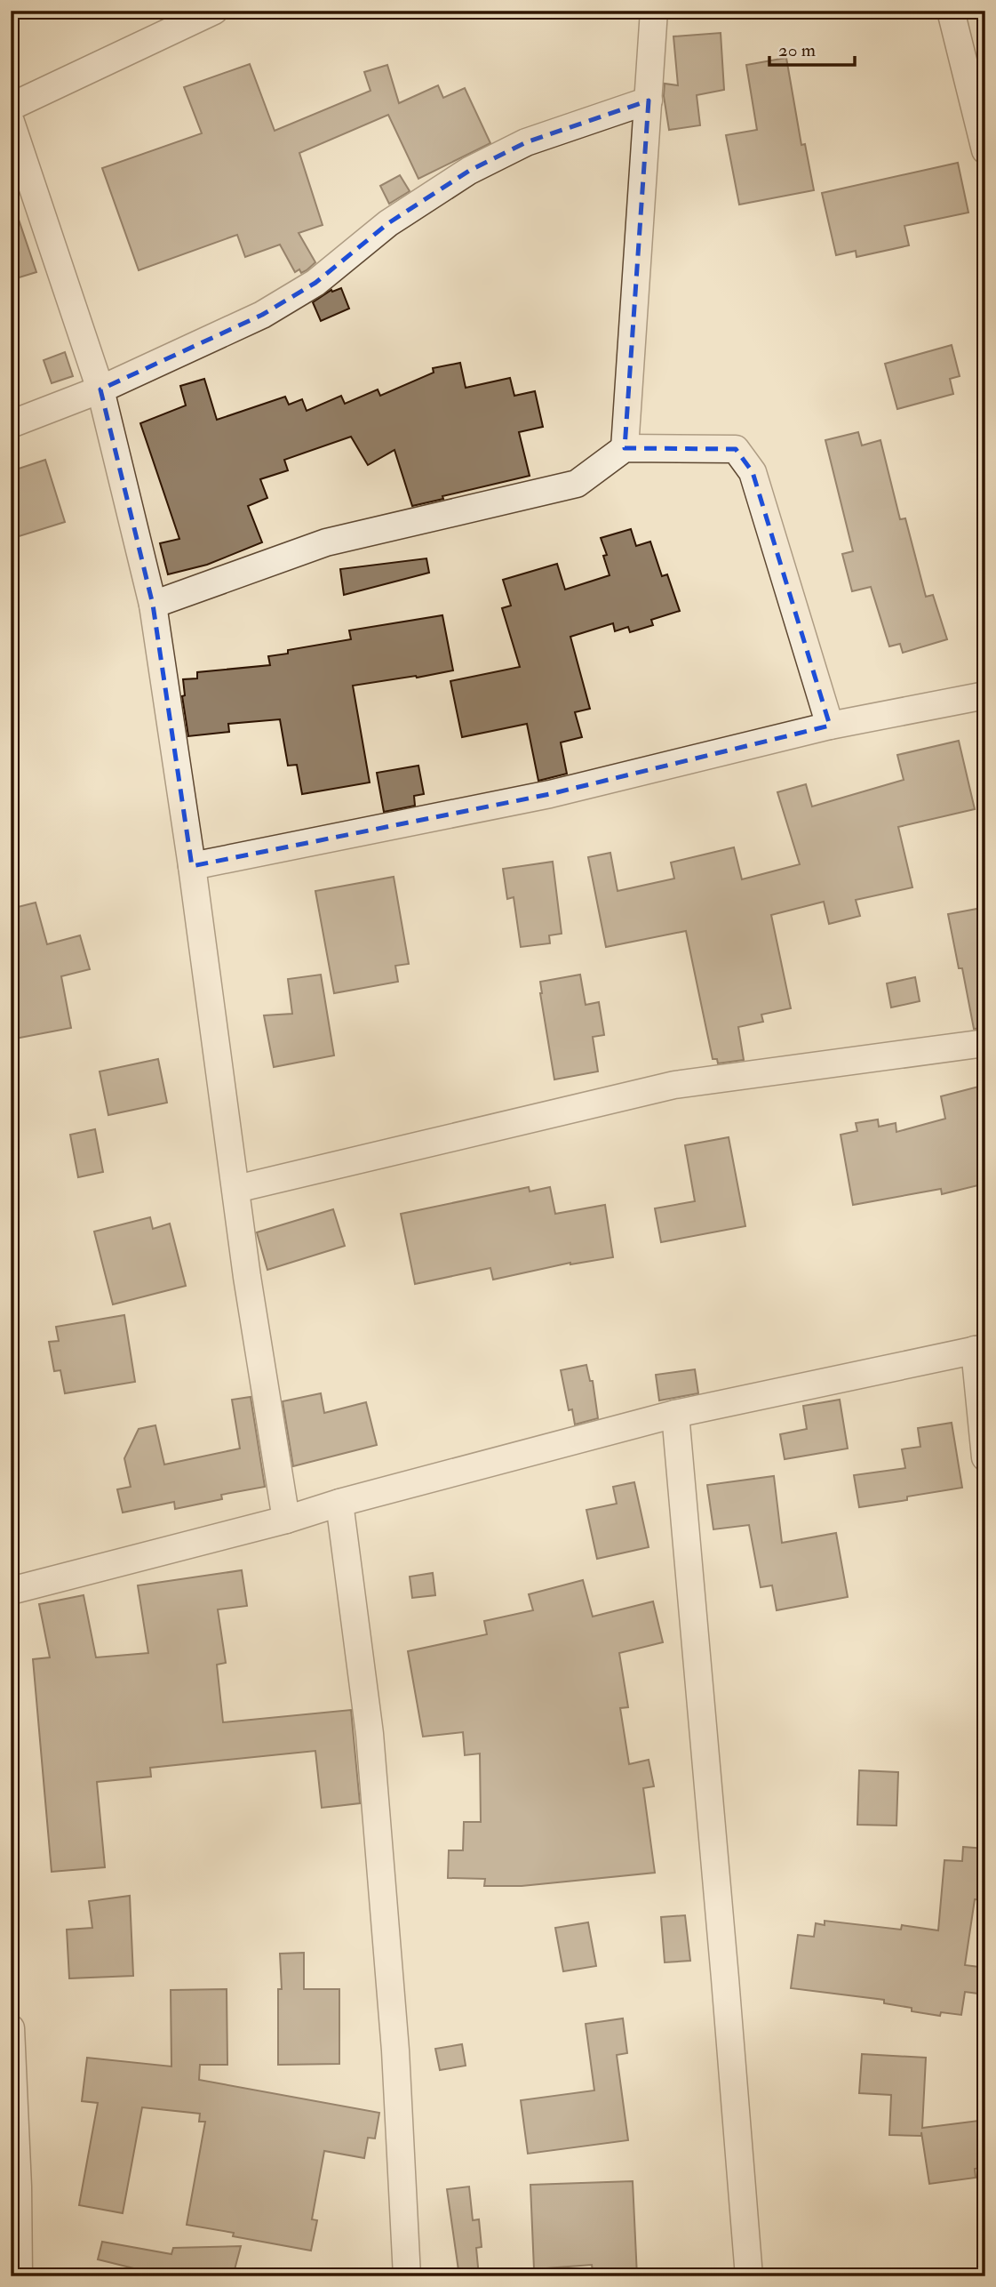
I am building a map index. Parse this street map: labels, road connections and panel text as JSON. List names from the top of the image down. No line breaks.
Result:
{"scale_bar":"20 m"}
